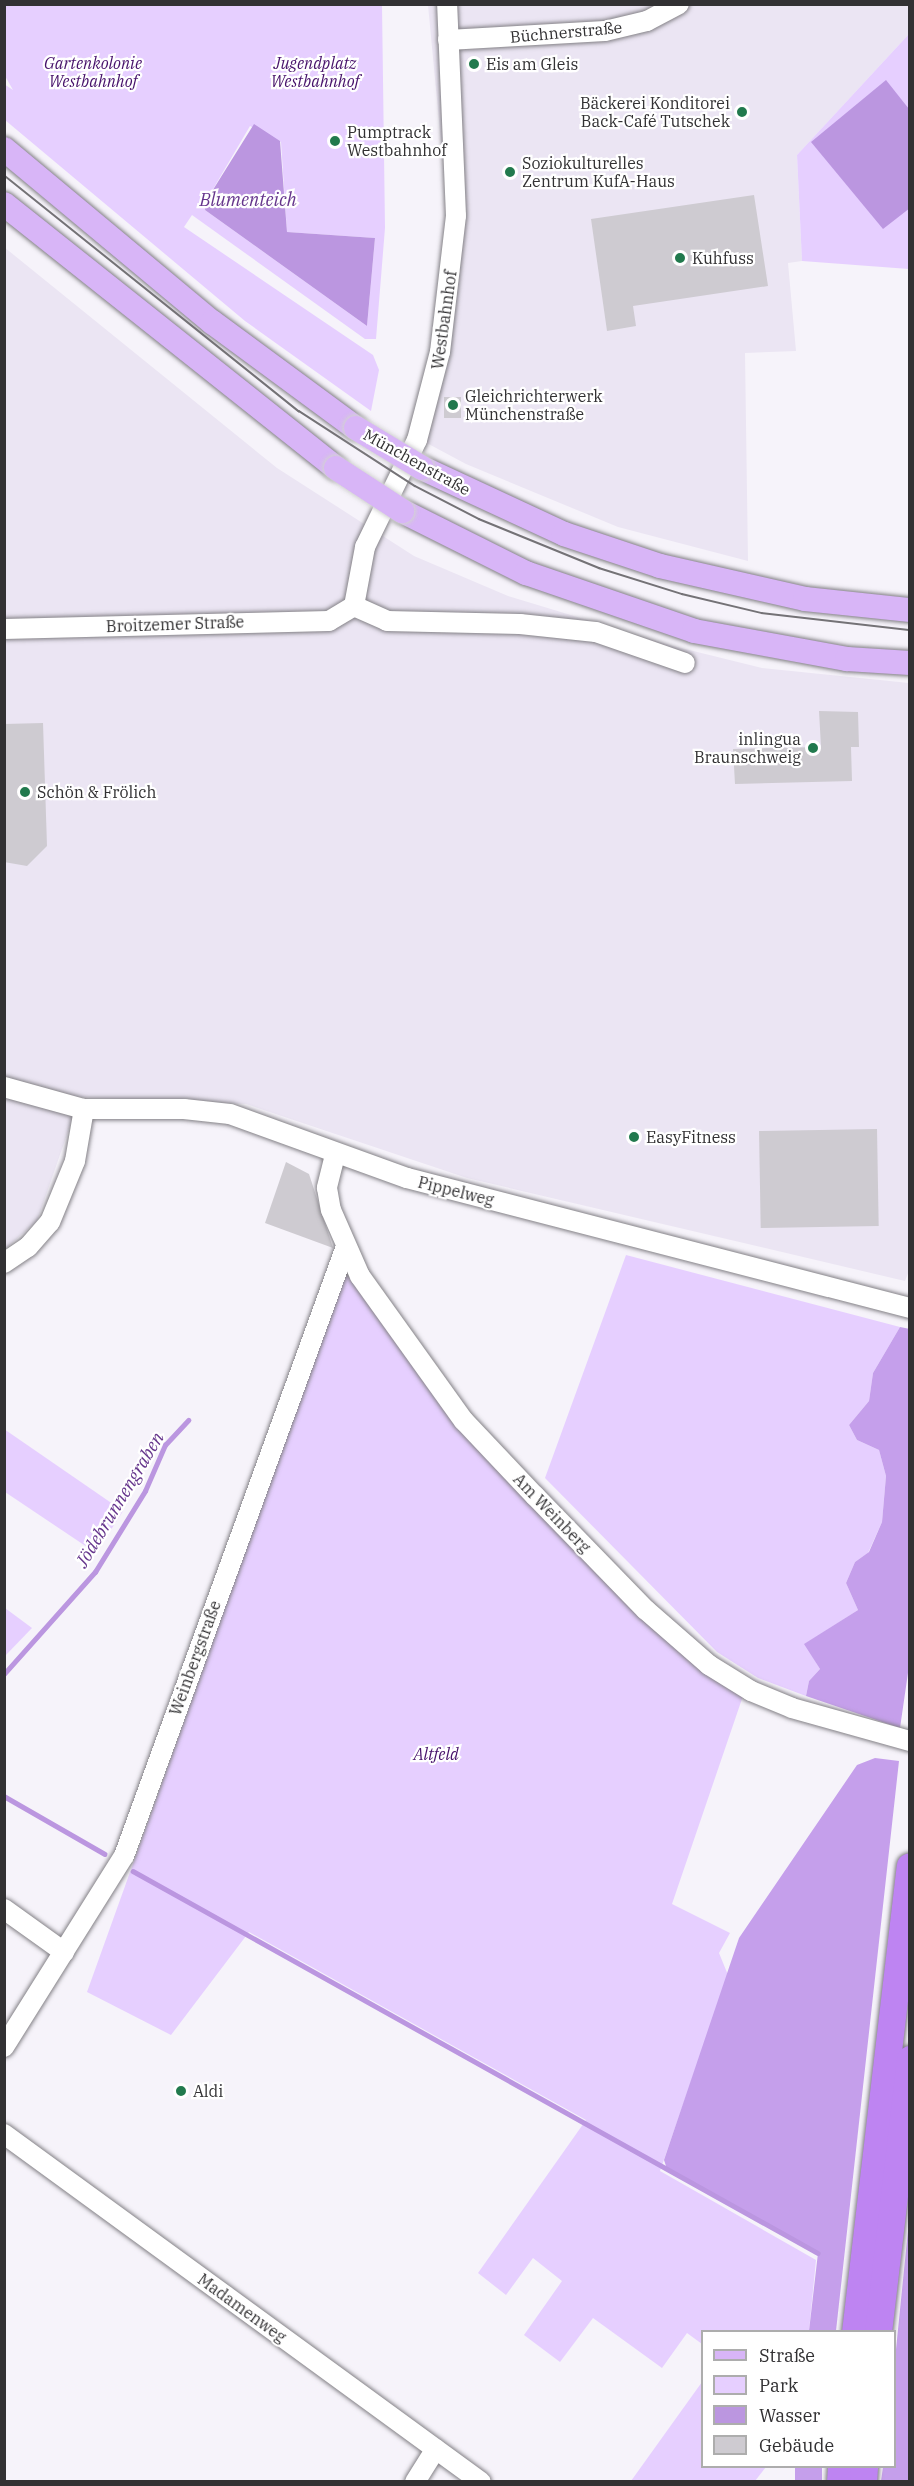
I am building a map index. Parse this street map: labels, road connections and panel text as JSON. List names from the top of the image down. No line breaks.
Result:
{"streets":{"main road":["Münchenstraße"],"street":["Büchnerstraße","Westbahnhof","Broitzemer Straße","Pippelweg","Am Weinberg","Weinbergstraße","Madamenweg"]},"crossings":[["Büchnerstraße","Westbahnhof"],["Westbahnhof","Broitzemer Straße"],["Pippelweg","Am Weinberg"],["Am Weinberg","Weinbergstraße"]],"water":["Blumenteich","Jödebrunnengraben"],"parks":["Gartenkolonie Westbahnhof","Jugendplatz Westbahnhof","Altfeld"],"places":["Eis am Gleis","Bäckerei Konditorei Back-Café Tutschek","Pumptrack Westbahnhof","Soziokulturelles Zentrum KufA-Haus","Kuhfuss","Gleichrichterwerk Münchenstraße","inlingua Braunschweig","Schön & Frölich","EasyFitness","Aldi"],"legend":["Straße","Park","Wasser","Gebäude"]}
